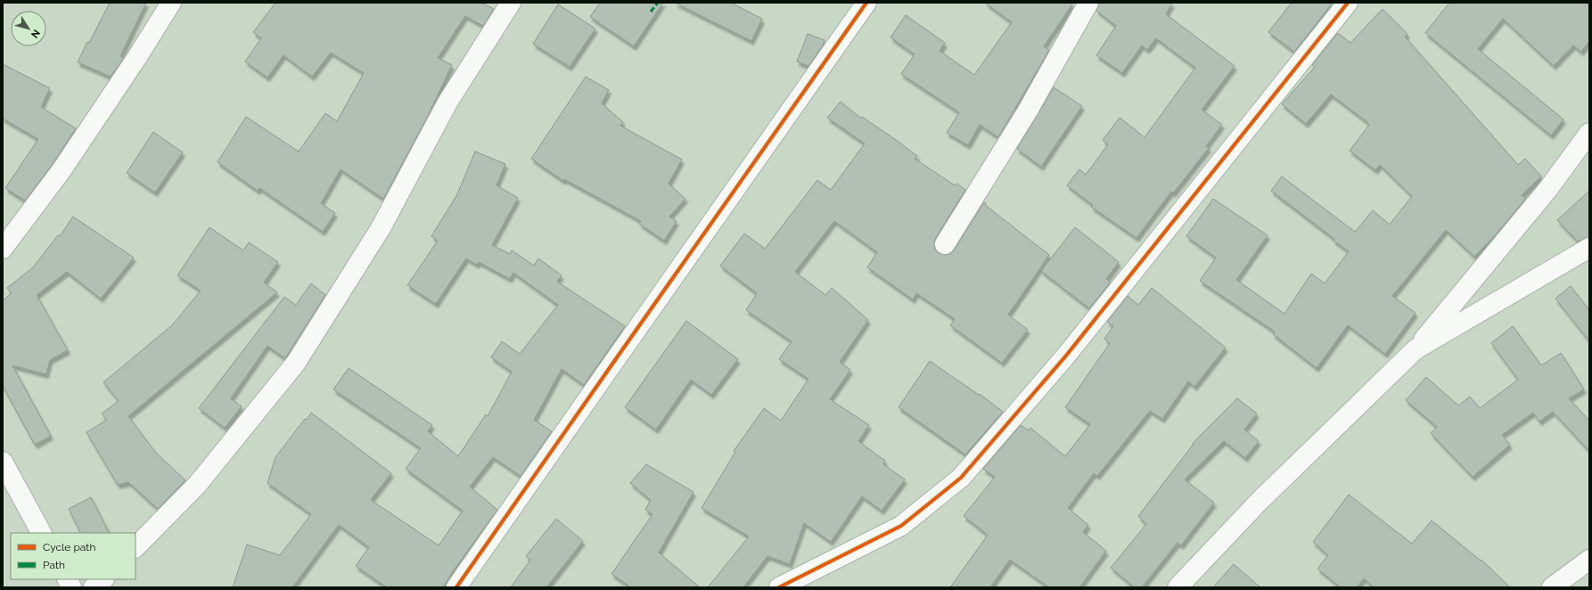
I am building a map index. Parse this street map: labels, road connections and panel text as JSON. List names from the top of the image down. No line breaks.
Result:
{"legend":["Cycle path","Path"],"north":"bottom right"}
